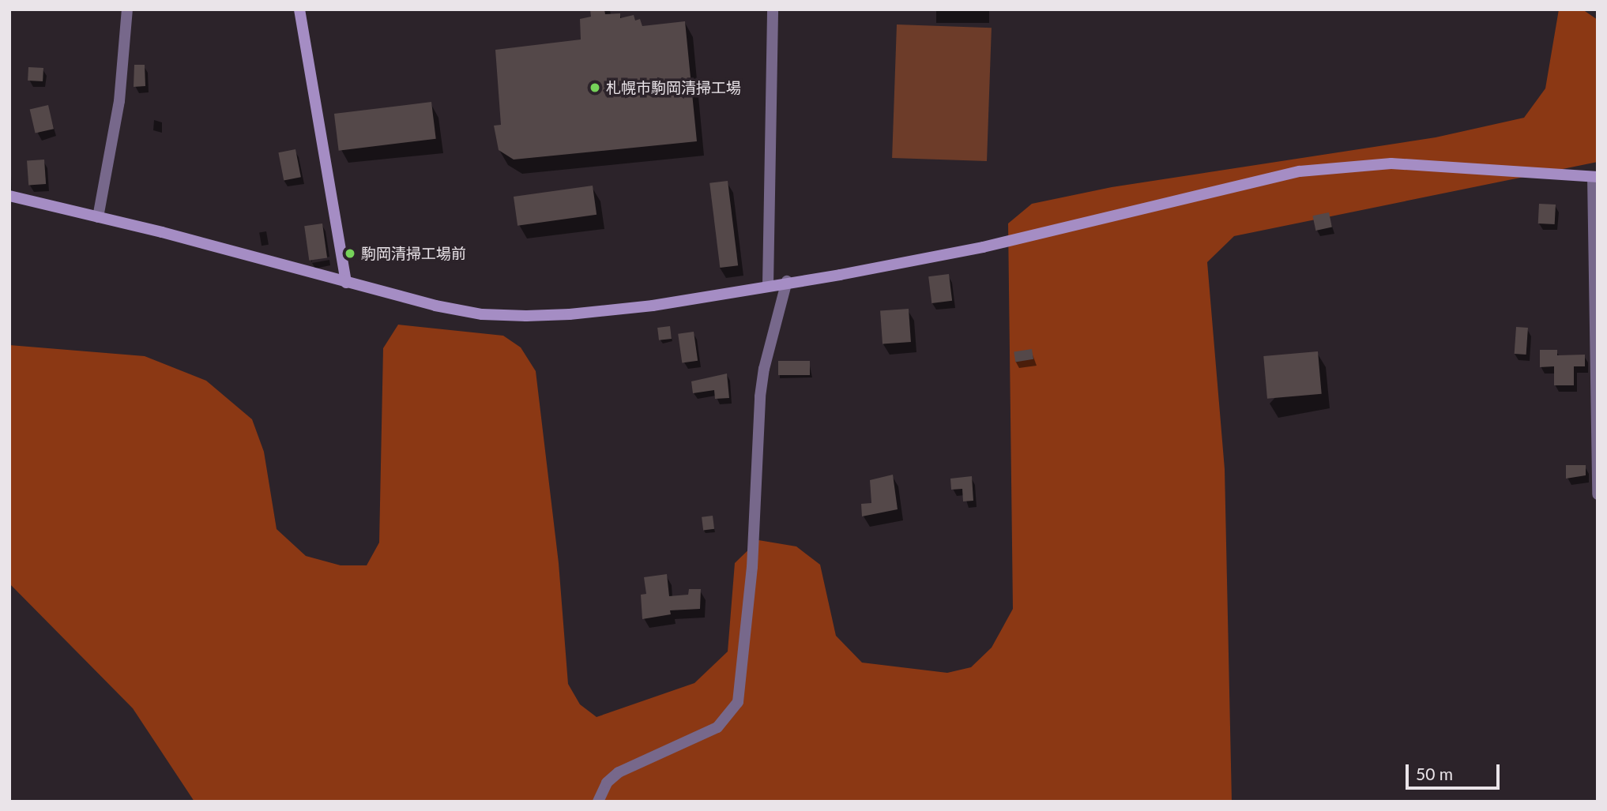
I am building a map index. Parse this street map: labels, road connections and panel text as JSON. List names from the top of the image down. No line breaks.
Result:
{"places":["札幌市駒岡清掃工場","駒岡清掃工場前"],"scale_bar":"50 m"}
